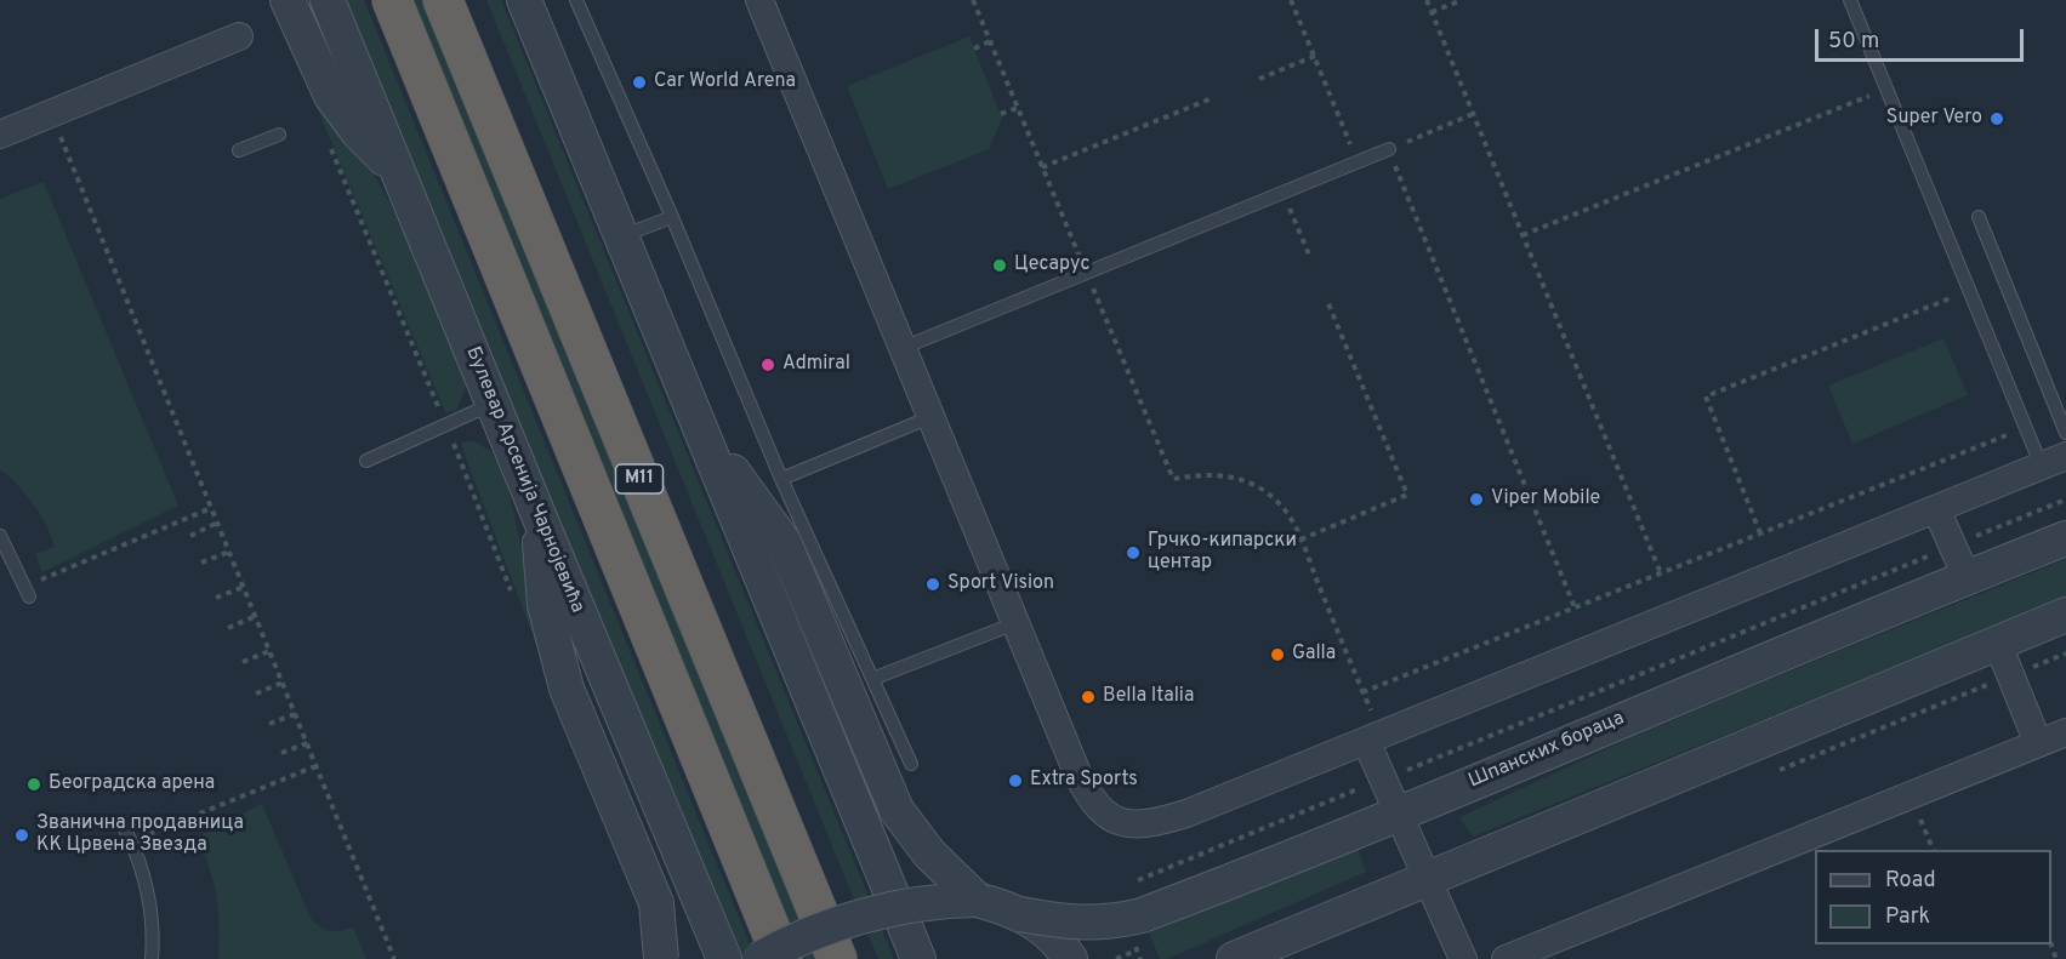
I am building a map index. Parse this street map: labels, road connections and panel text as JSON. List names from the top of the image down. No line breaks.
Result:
{"streets":{"highway":["M11"],"street":["Булевар Арсенија Чарнојевића","Шпанских бораца"]},"places":["Car World Arena","Super Vero","Цесарус","Admiral","Viper Mobile","Грчко-кипарски центар","Sport Vision","Galla","Bella Italia","Extra Sports","Београдска арена","Званична продавница КК Црвена Звезда"],"legend":["Road","Park"],"scale_bar":"50 m"}
